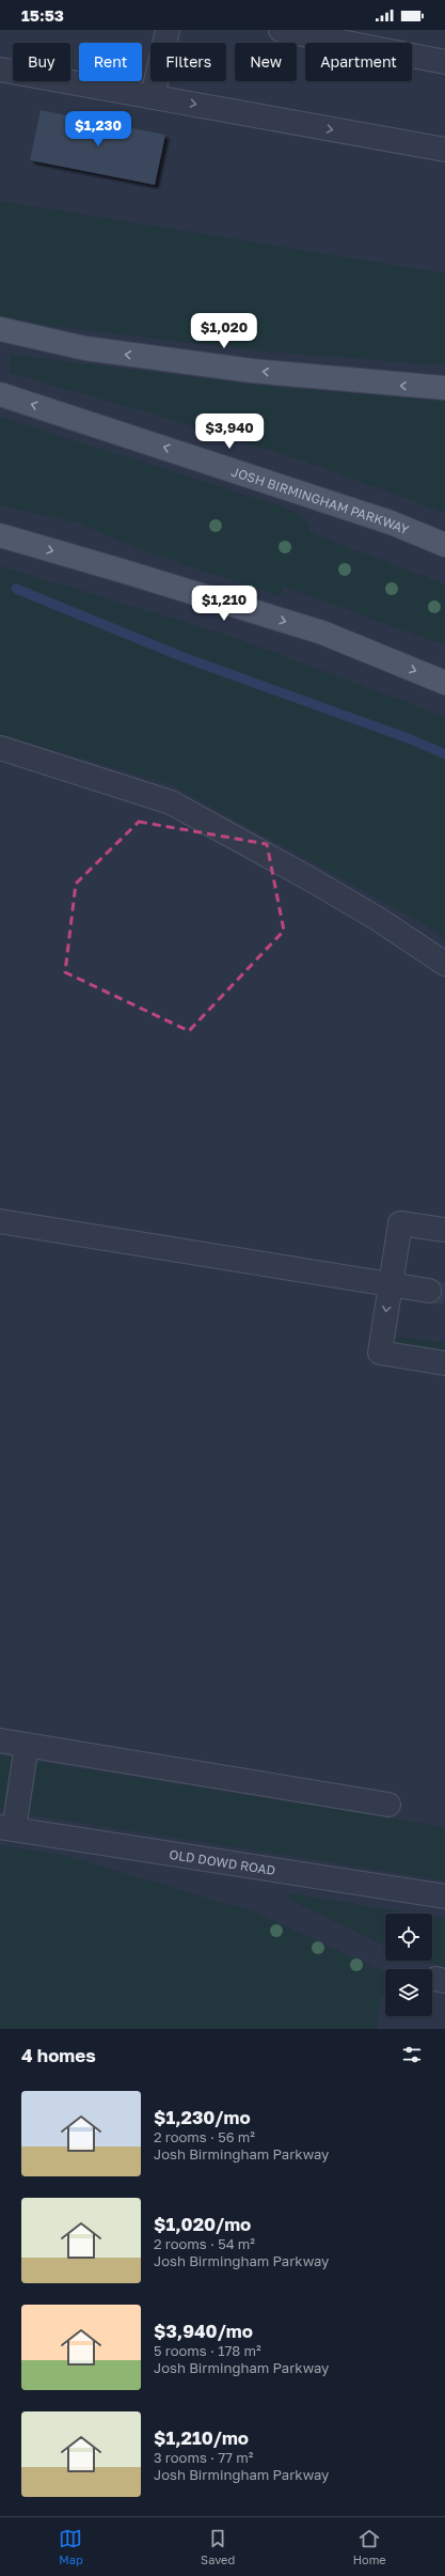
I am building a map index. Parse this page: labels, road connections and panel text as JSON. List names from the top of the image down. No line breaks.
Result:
{"streets":{"main road":["JOSH BIRMINGHAM PARKWAY"],"street":["OLD DOWD ROAD"]},"page":{"status":"15:53","chip":["Buy","Rent","Filters","New","Apartment"],"price":["$1,230","$1,020","$3,940","$1,210"],"heading":"4 homes","list":[{"name":"$1,230/mo","note":"2 rooms · 56 m² · Josh Birmingham Parkway"},{"name":"$1,020/mo","note":"2 rooms · 54 m² · Josh Birmingham Parkway"},{"name":"$3,940/mo","note":"5 rooms · 178 m² · Josh Birmingham Parkway"},{"name":"$1,210/mo","note":"3 rooms · 77 m² · Josh Birmingham Parkway"}],"tabs":["Map","Saved","Home"]}}
